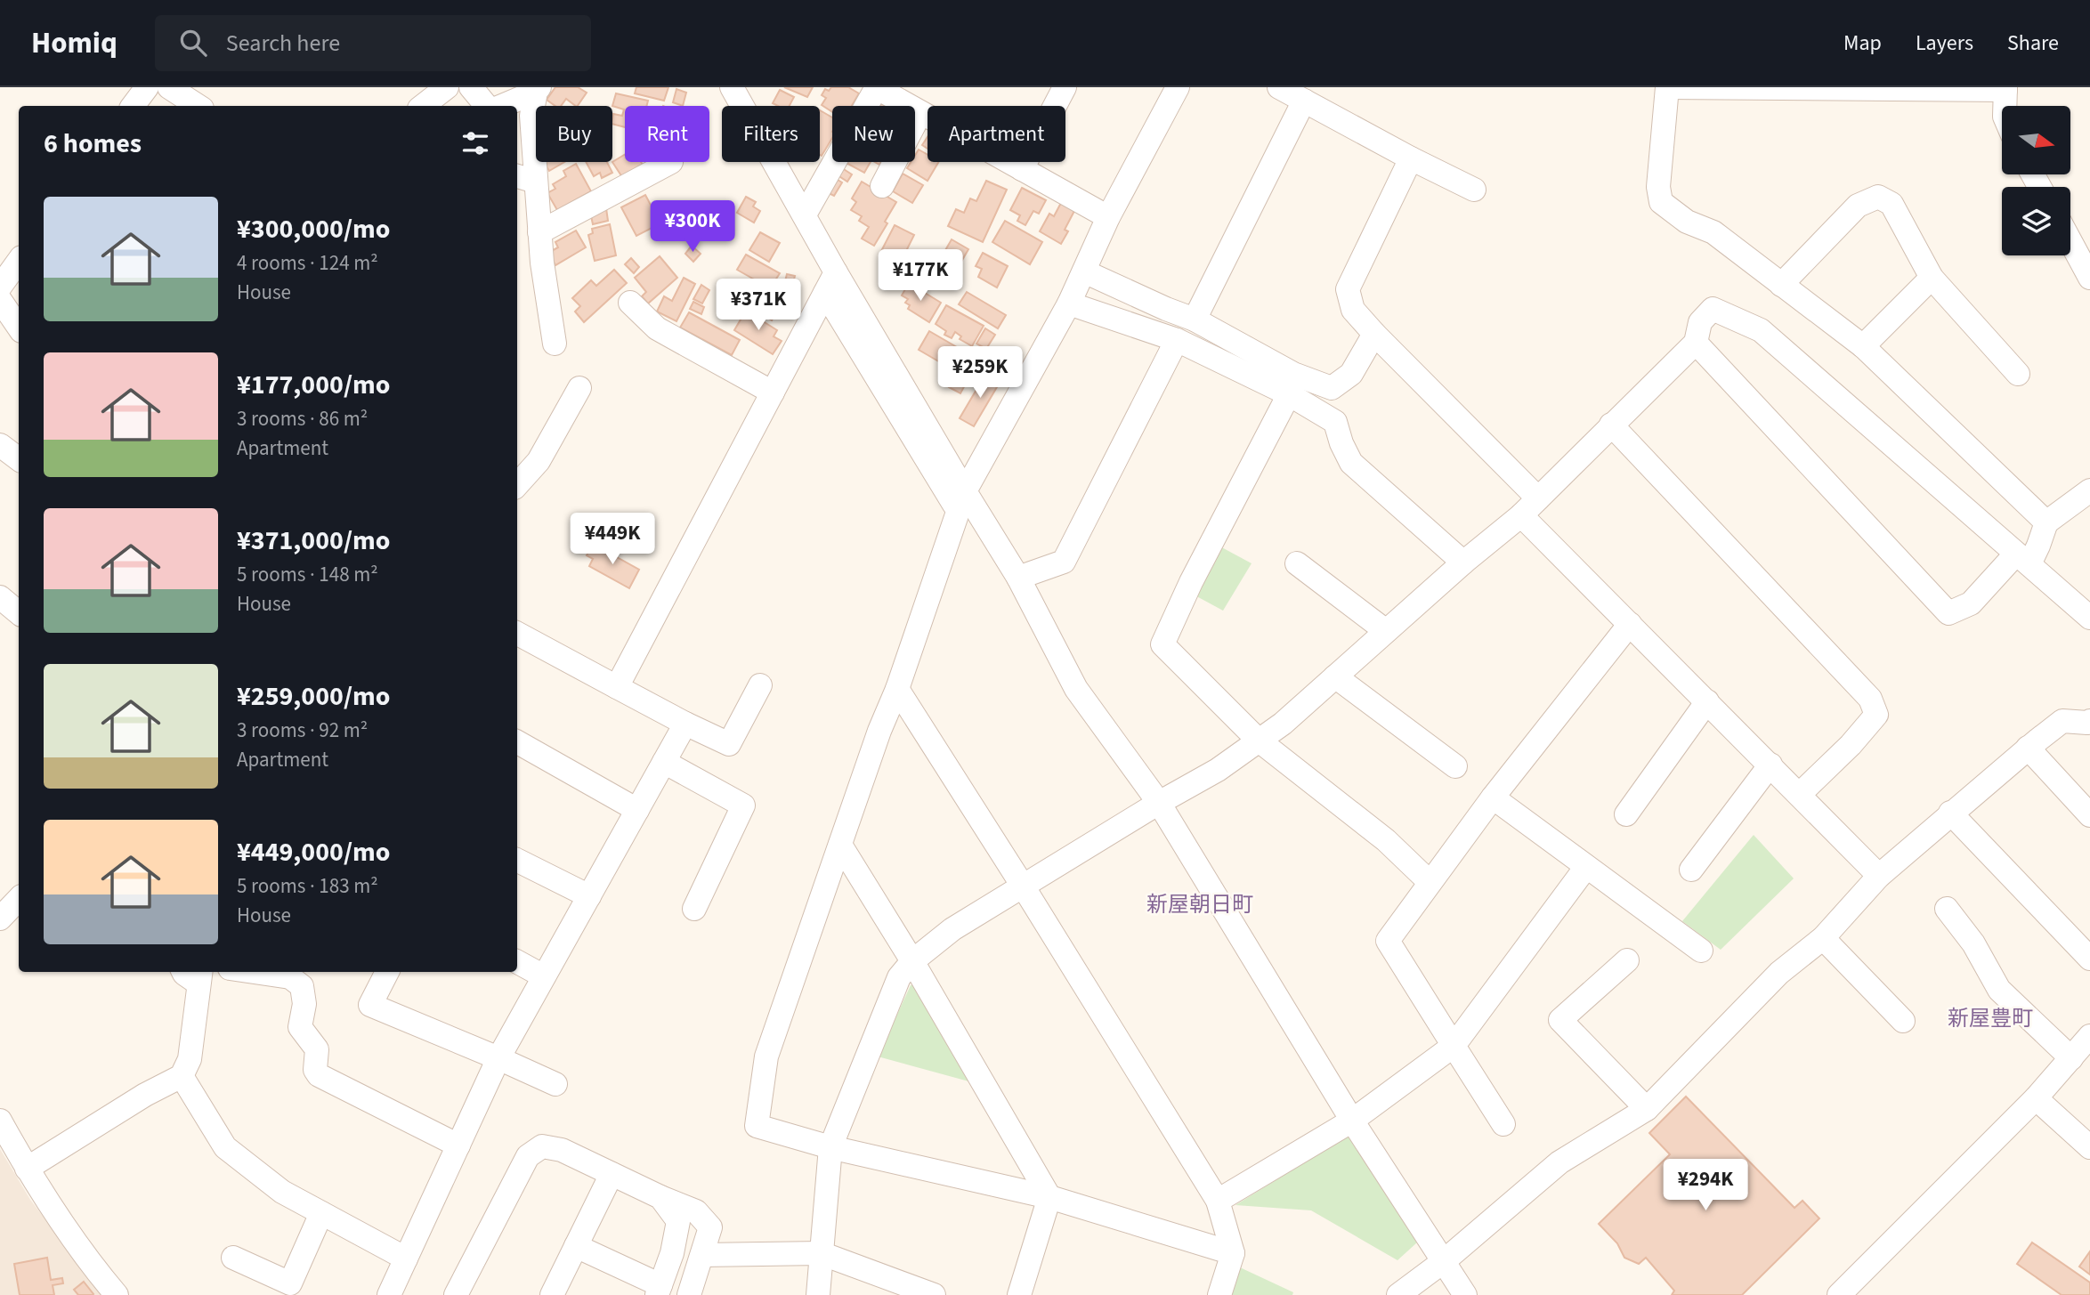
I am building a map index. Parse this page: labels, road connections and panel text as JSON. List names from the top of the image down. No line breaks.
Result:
{"districts":["新屋朝日町","新屋豊町"],"north":"right","page":{"header":"Homiq","search":"Search here","nav":["Map","Layers","Share"],"chip":["Buy","Rent","Filters","New","Apartment"],"heading":"6 homes","list":[{"name":"¥300,000/mo","note":"4 rooms · 124 m² · House"},{"name":"¥177,000/mo","note":"3 rooms · 86 m² · Apartment"},{"name":"¥371,000/mo","note":"5 rooms · 148 m² · House"},{"name":"¥259,000/mo","note":"3 rooms · 92 m² · Apartment"},{"name":"¥449,000/mo","note":"5 rooms · 183 m² · House"}],"price":["¥300K","¥177K","¥371K","¥259K","¥449K","¥294K"]}}
